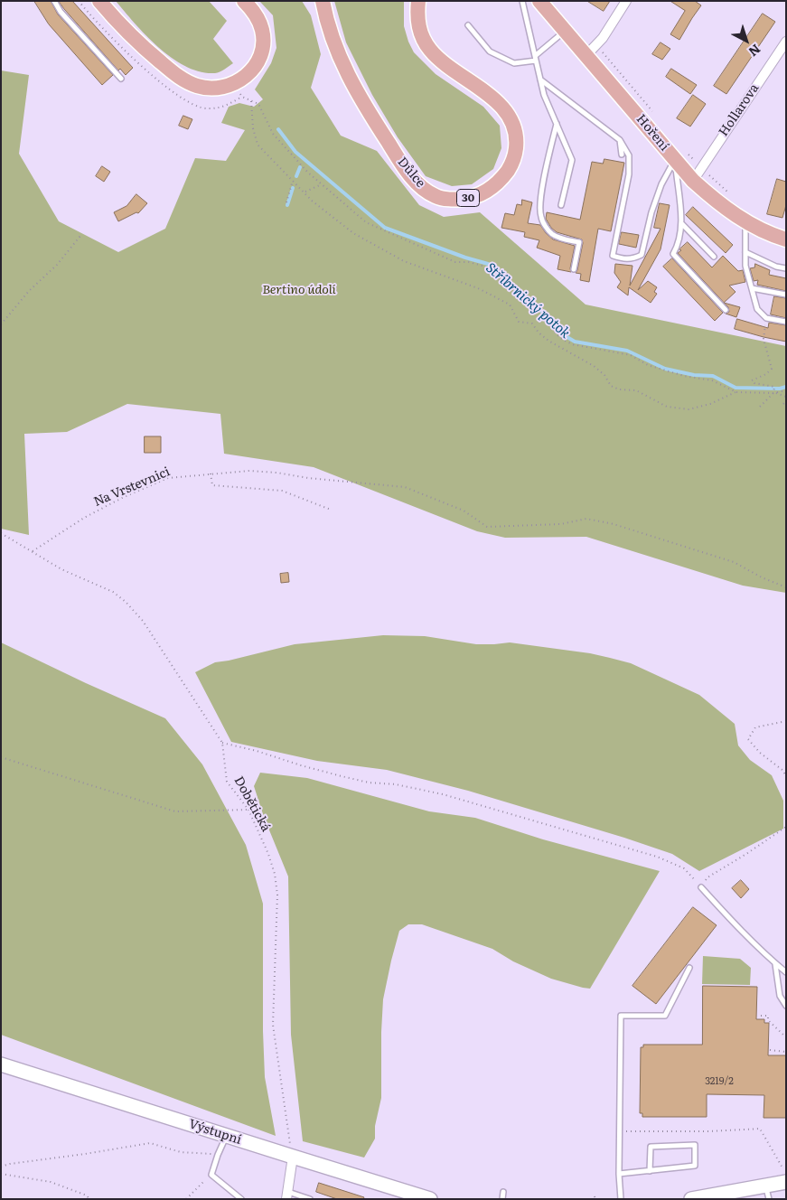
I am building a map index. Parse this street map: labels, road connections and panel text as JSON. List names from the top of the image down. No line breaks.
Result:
{"streets":{"main road":["Hoření","Důlce","30"],"street":["Hollarova","Výstupní"],"path":["Na Vrstevnici","Dobětická"]},"crossings":[["Hollarova","Hoření"],["Na Vrstevnici","Dobětická"],["Dobětická","Výstupní"]],"water":["Stříbrnický potok"],"parks":["Bertino údolí"],"house_numbers":["3219/2"],"north":"bottom right"}
